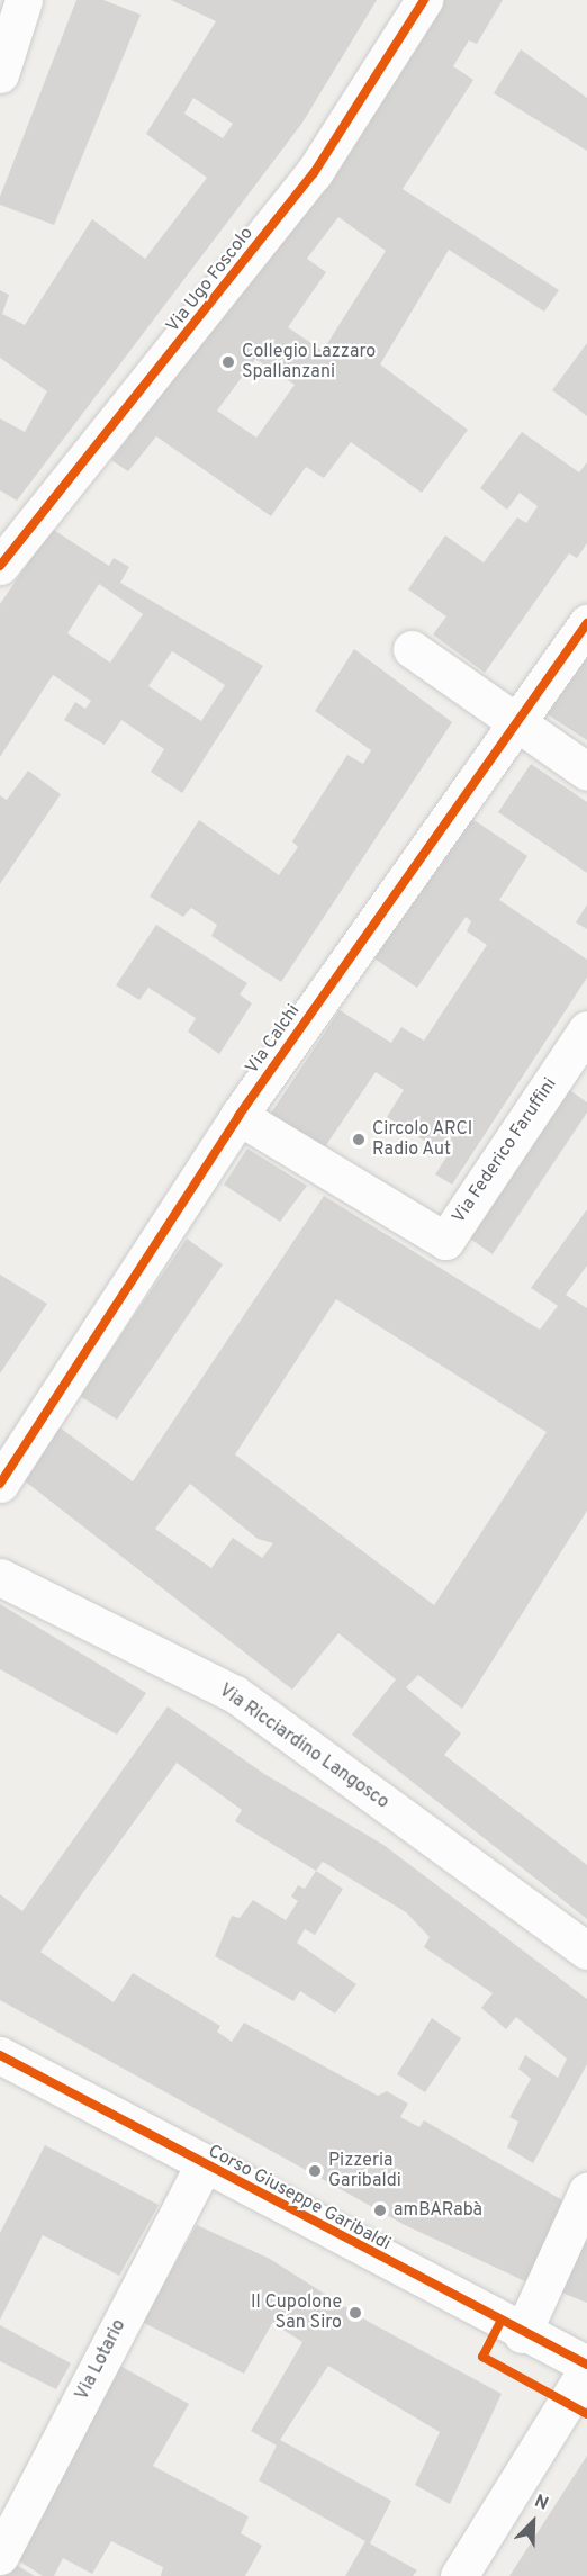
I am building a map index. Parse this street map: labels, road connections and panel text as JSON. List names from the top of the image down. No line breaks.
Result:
{"streets":{"street":["Via Ugo Foscolo","Via Calchi","Via Federico Faruffini","Via Ricciardino Langosco","Corso Giuseppe Garibaldi","Via Lotario"]},"crossings":[["Via Calchi","Via Federico Faruffini"],["Corso Giuseppe Garibaldi","Via Lotario"]],"places":["Collegio Lazzaro Spallanzani","Circolo ARCI Radio Aut","Pizzeria Garibaldi","amBARabà","Il Cupolone San Siro"],"north":"top right"}
